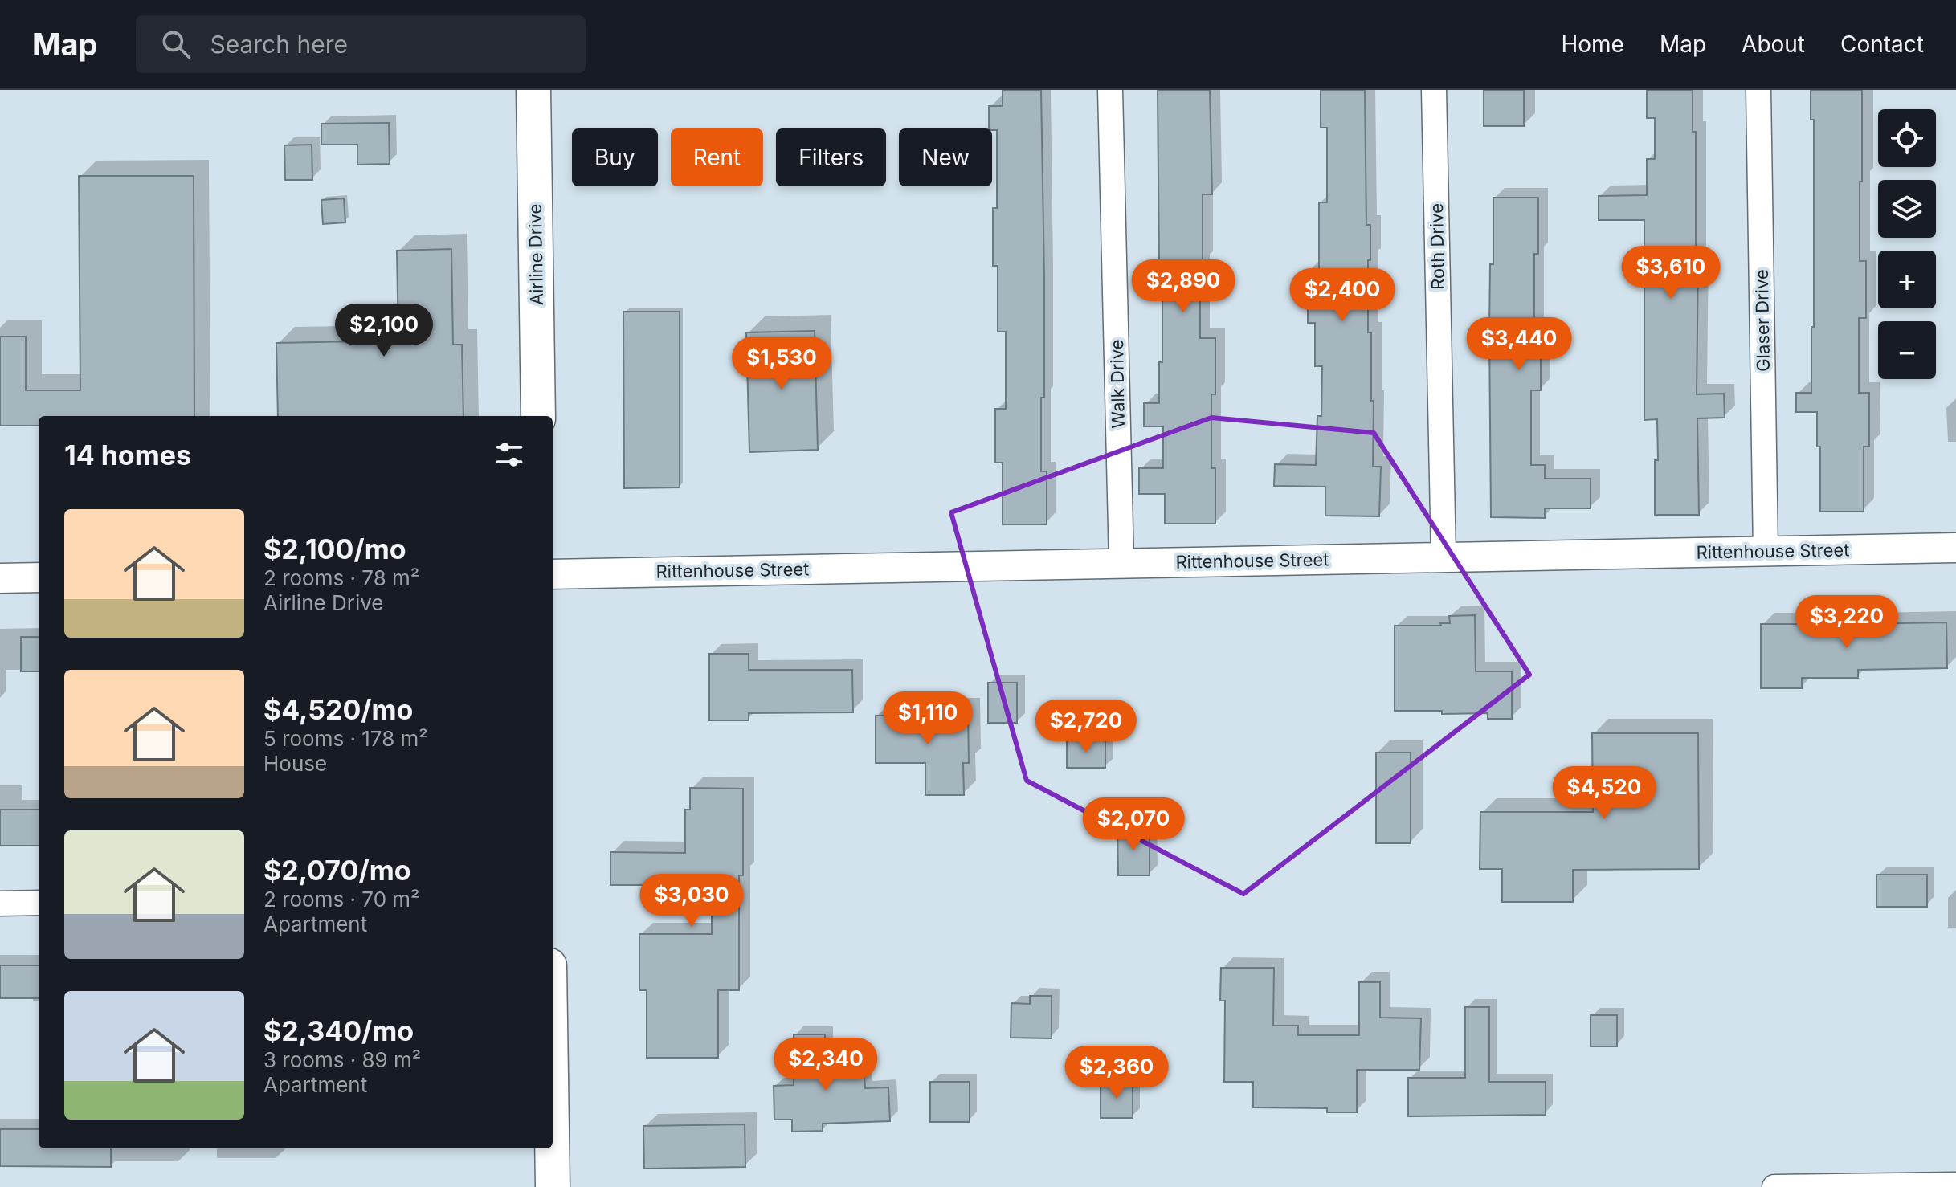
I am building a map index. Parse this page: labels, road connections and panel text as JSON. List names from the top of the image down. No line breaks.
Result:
{"streets":{"main road":["Airline Drive"],"street":["Roth Drive","Glaser Drive","Walk Drive","Rittenhouse Street"]},"crossings":[["Roth Drive","Rittenhouse Street"],["Glaser Drive","Rittenhouse Street"],["Walk Drive","Rittenhouse Street"]],"page":{"header":"Map","search":"Search here","nav":["Home","Map","About","Contact"],"map_buttons":["+","−"],"chip":["Buy","Rent","Filters","New"],"price":["$3,610","$2,890","$2,400","$2,100","$3,440","$1,530","$3,220","$1,110","$2,720","$4,520","$2,070","$3,030","$2,340","$2,360"],"heading":"14 homes","list":[{"name":"$2,100/mo","note":"2 rooms · 78 m² · Airline Drive"},{"name":"$4,520/mo","note":"5 rooms · 178 m² · House"},{"name":"$2,070/mo","note":"2 rooms · 70 m² · Apartment"},{"name":"$2,340/mo","note":"3 rooms · 89 m² · Apartment"}]}}
